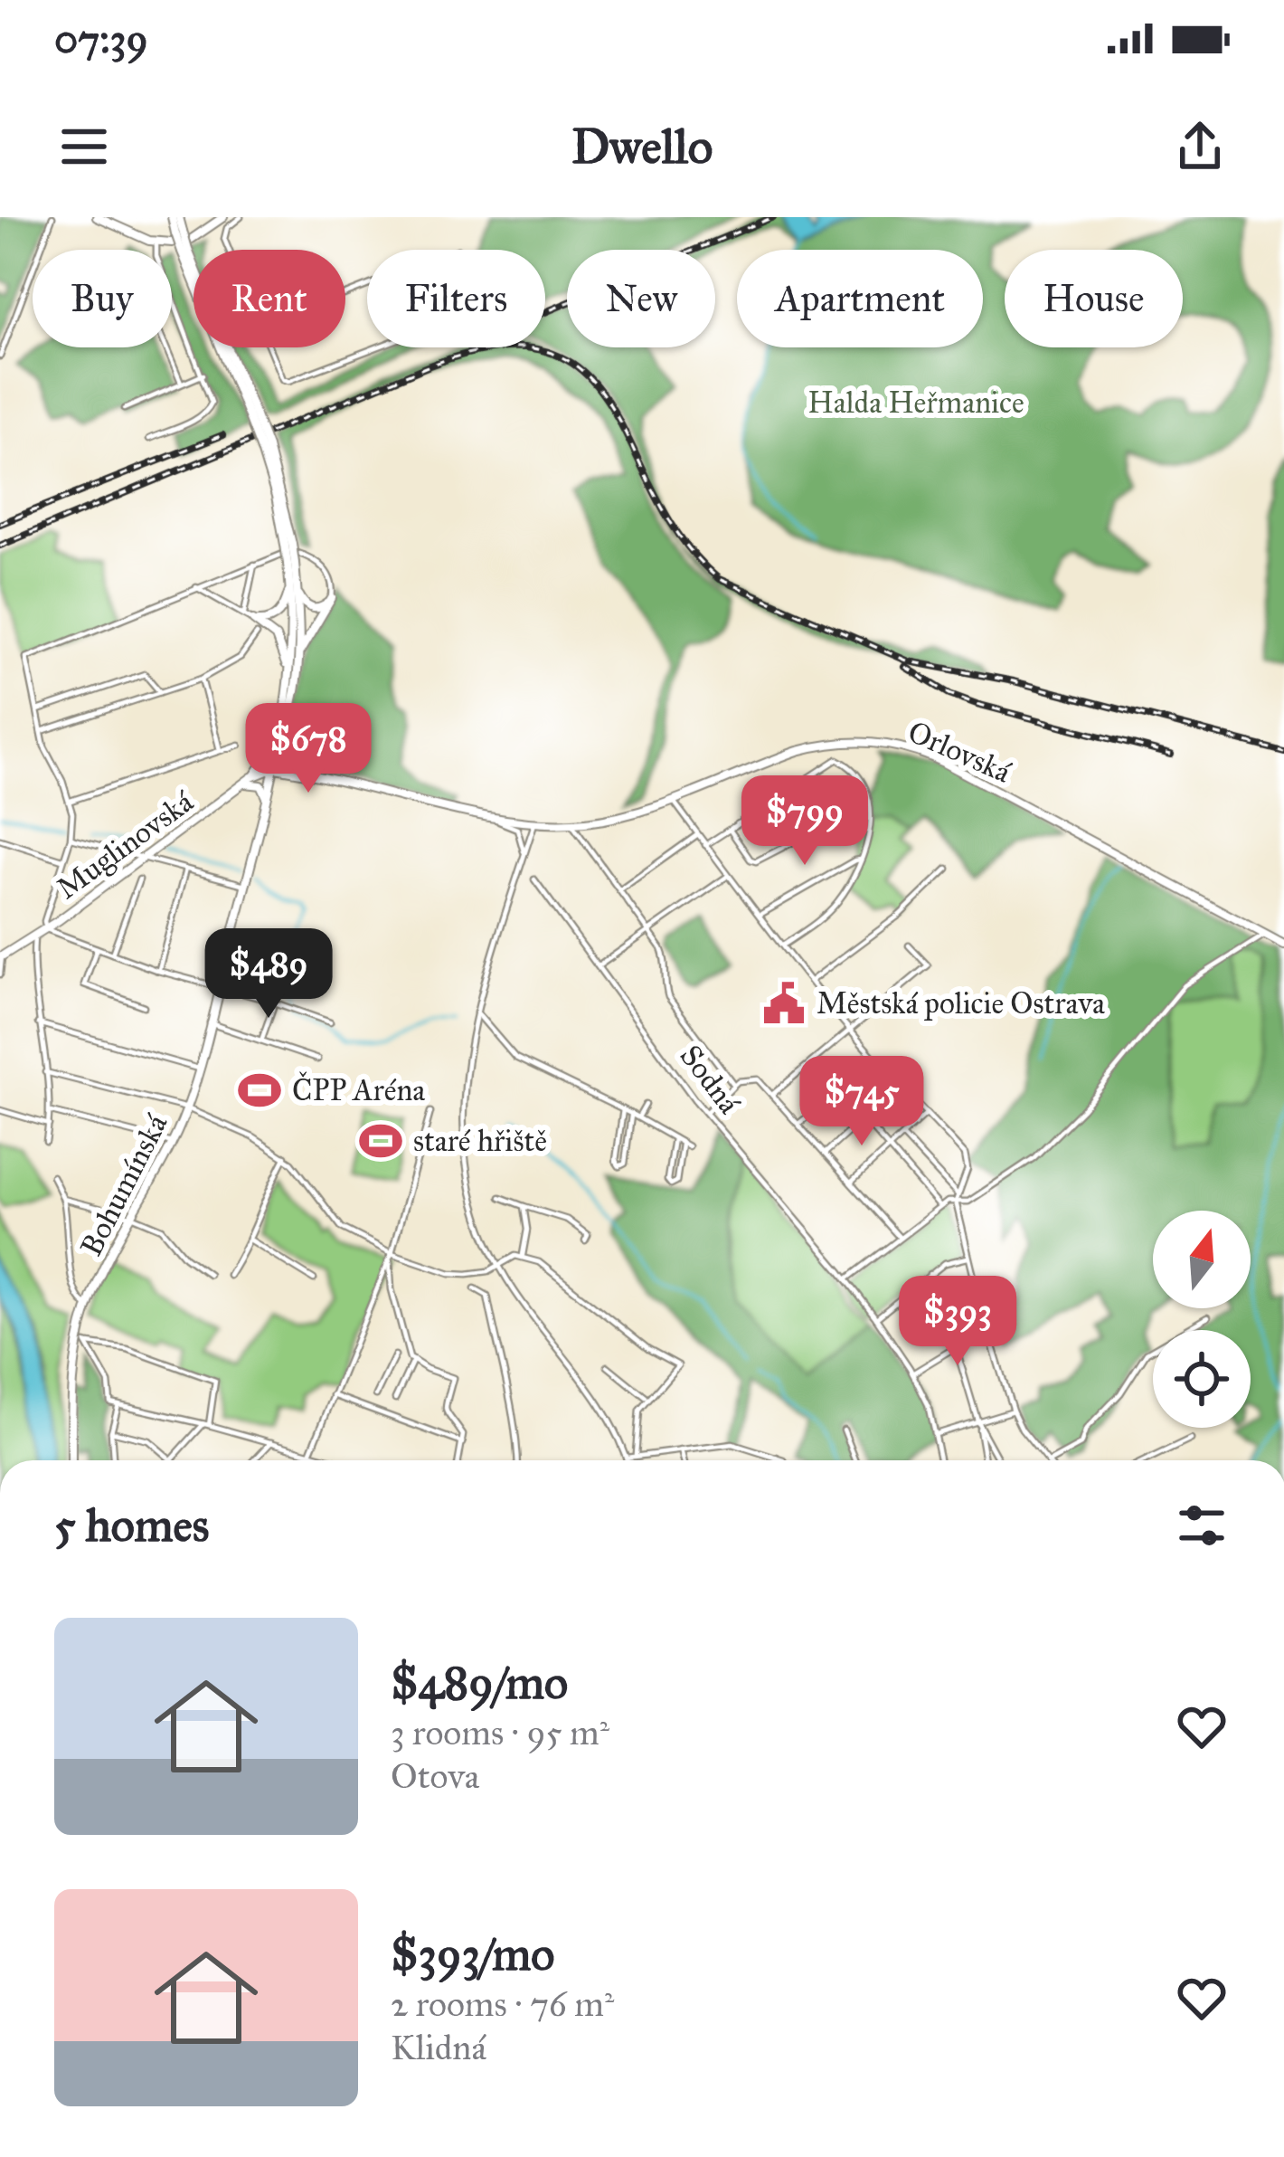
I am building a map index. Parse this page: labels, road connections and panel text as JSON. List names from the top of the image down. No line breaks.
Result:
{"streets":{"main road":["Orlovská","Muglinovská","Bohumínská"],"street":["Sodná"]},"crossings":[["Orlovská","Muglinovská"],["Orlovská","Bohumínská"],["Muglinovská","Bohumínská"]],"parks":["Halda Heřmanice"],"places":{"public building":["Městská policie Ostrava"],"sports":["ČPP Aréna","staré hřiště"]},"north":"top","page":{"status":"07:39","header":"Dwello","chip":["Buy","Rent","Filters","New","Apartment","House"],"price":["$678","$799","$489","$745","$393"],"heading":"5 homes","list":[{"name":"$489/mo","note":"3 rooms · 95 m² · Otova"},{"name":"$393/mo","note":"2 rooms · 76 m² · Klidná"}]}}
